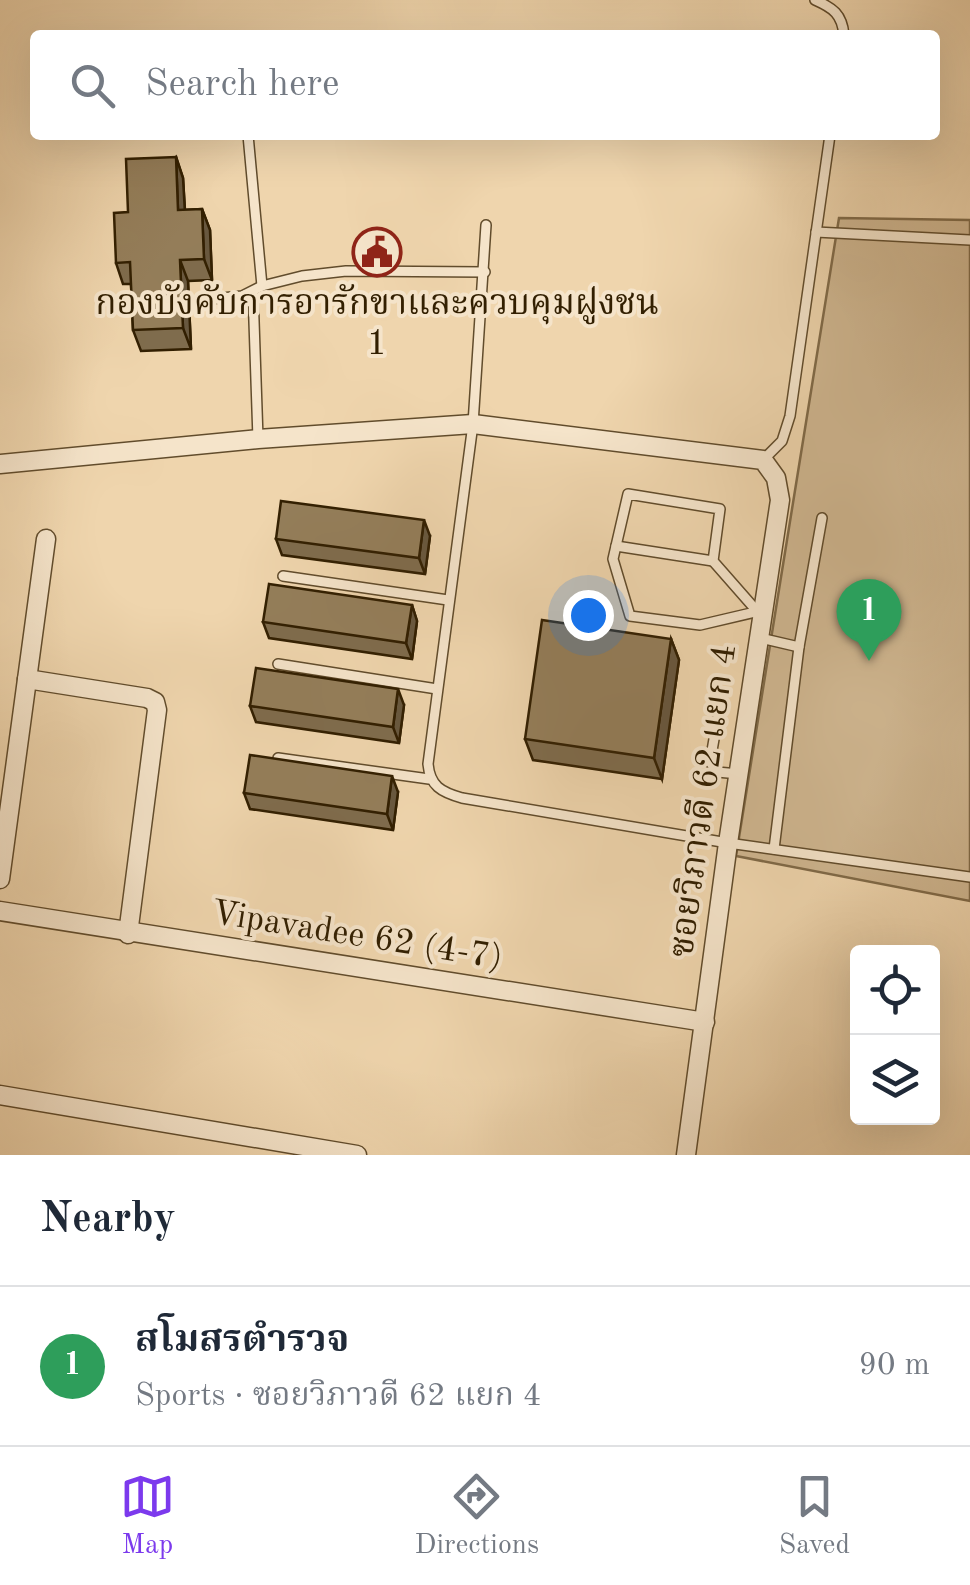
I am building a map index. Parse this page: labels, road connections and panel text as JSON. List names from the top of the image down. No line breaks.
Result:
{"streets":{"street":["ซอยวิภาวดี 62 แยก 4","Vipavadee 62 (4-7)"]},"crossings":[["ซอยวิภาวดี 62 แยก 4","Vipavadee 62 (4-7)"]],"places":{"public building":["กองบังคับการอารักขาและควบคุมฝูงชน 1"]},"page":{"search":"Search here","pins":"1","heading":"Nearby","list":[{"mark":"1","name":"สโมสรตำรวจ","note":"Sports · ซอยวิภาวดี 62 แยก 4","value":"90 m"}],"nav":["Map","Directions","Saved"]}}
